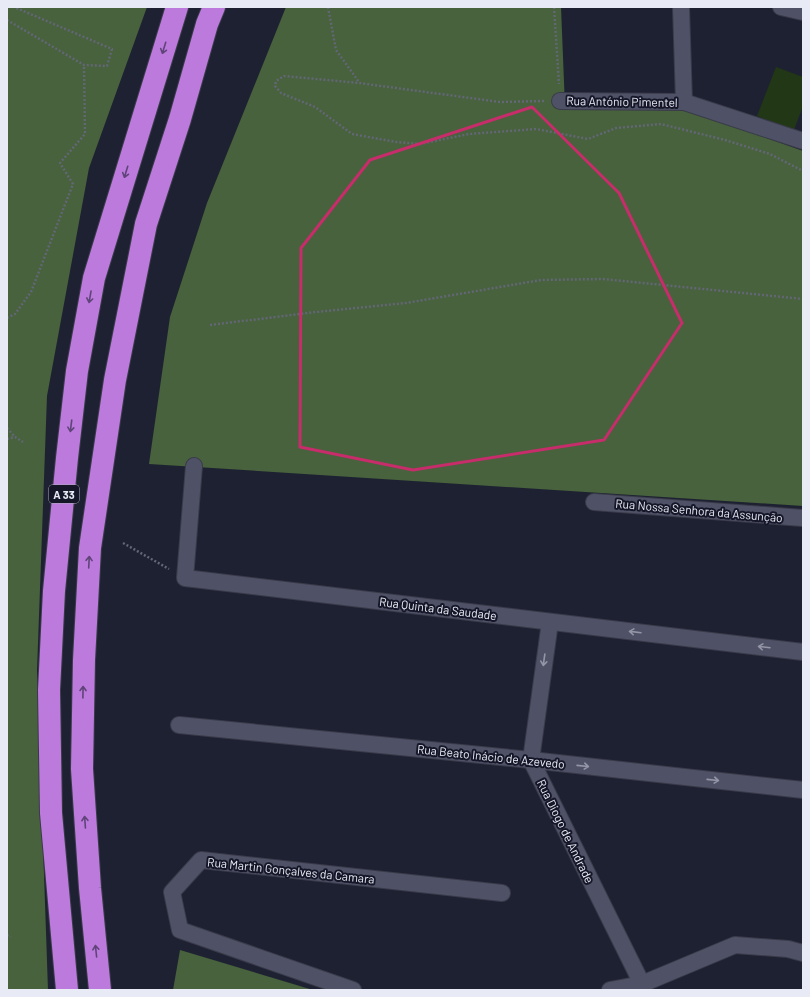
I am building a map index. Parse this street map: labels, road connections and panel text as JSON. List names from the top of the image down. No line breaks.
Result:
{"streets":{"highway":["A 33"],"street":["Rua António Pimentel","Rua Nossa Senhora da Assunção","Rua Quinta da Saudade","Rua Beato Inácio de Azevedo","Rua Diogo de Andrade","Rua Martin Gonçalves da Camara"]},"crossings":[["Rua Beato Inácio de Azevedo","Rua Diogo de Andrade"]],"one_way":["Rua Quinta da Saudade","Rua Beato Inácio de Azevedo"]}
